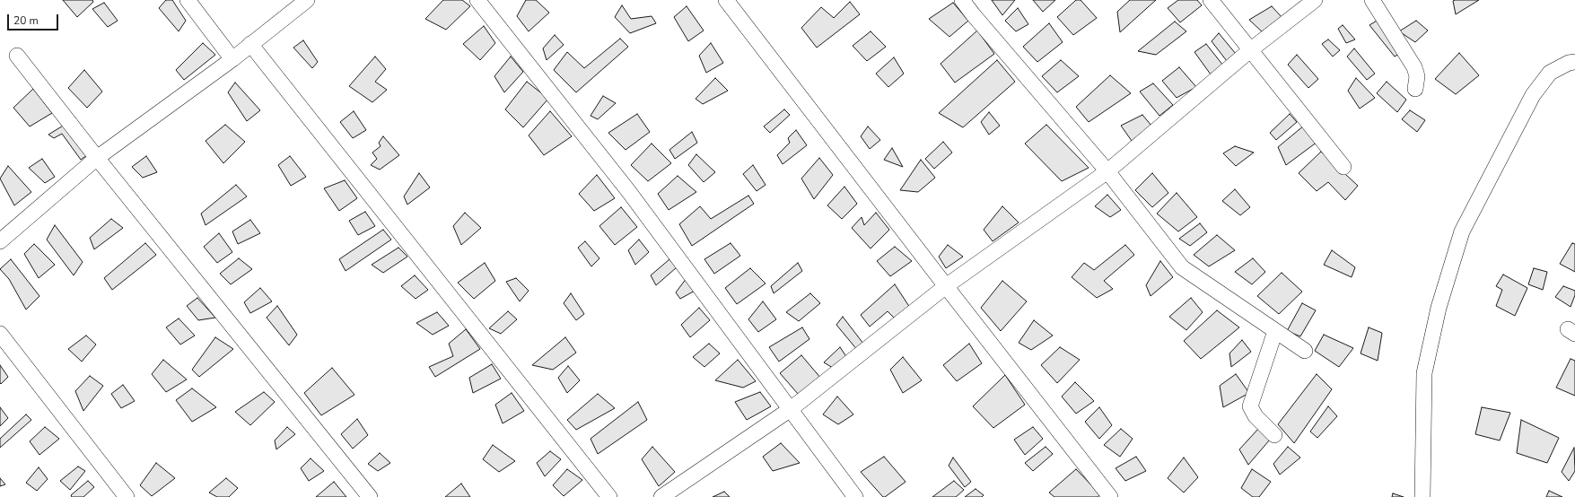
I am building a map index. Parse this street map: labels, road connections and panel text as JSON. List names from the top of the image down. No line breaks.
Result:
{"scale_bar":"20 m"}
